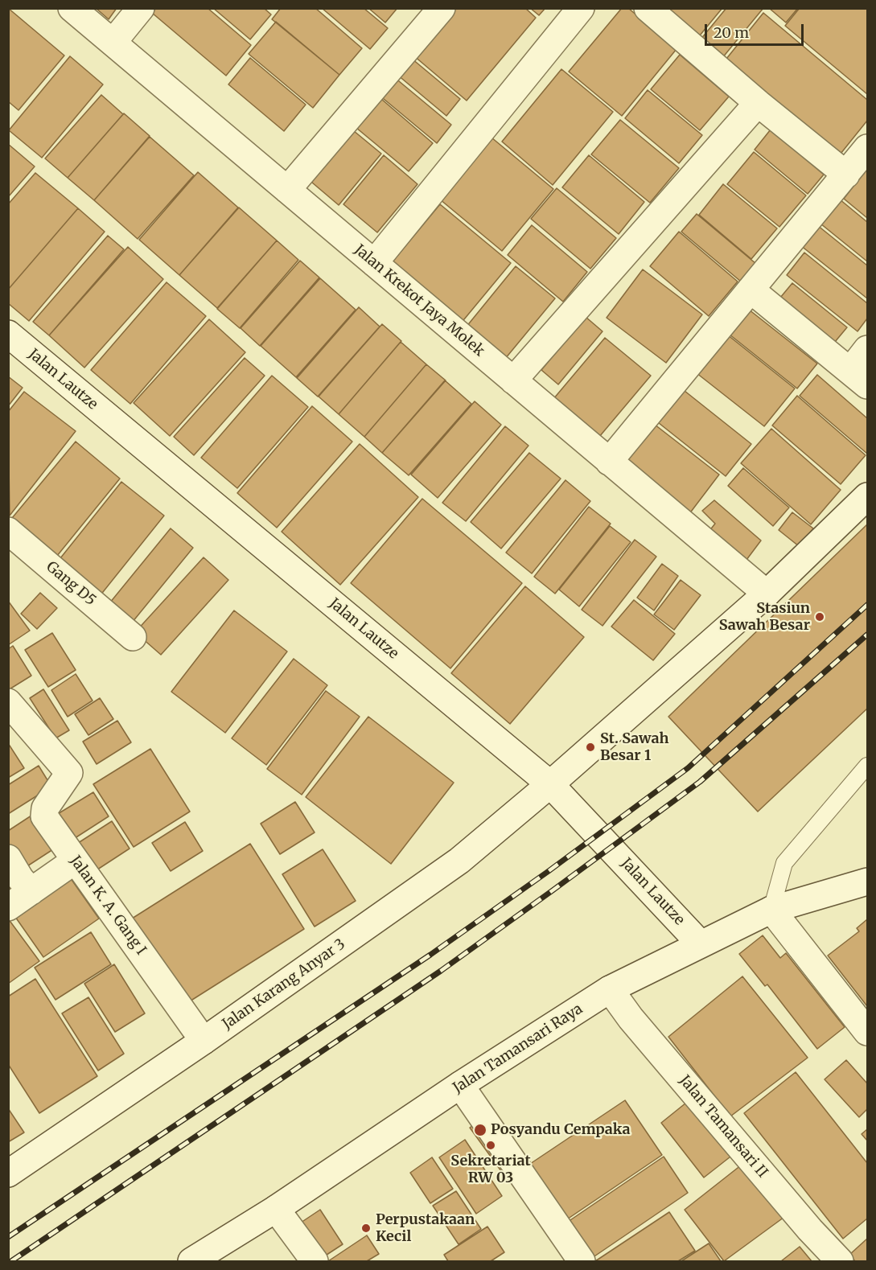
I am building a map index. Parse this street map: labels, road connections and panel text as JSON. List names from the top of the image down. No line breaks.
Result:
{"streets":{"street":["Jalan Krekot Jaya Molek","Jalan Lautze","Gang D5","Jalan K. A. Gang I","Jalan Karang Anyar 3","Jalan Tamansari Raya","Jalan Tamansari II"]},"crossings":[["Jalan Krekot Jaya Molek","Jalan Karang Anyar 3"],["Jalan Lautze","Jalan Karang Anyar 3"],["Jalan Lautze","Jalan Tamansari Raya"],["Jalan K. A. Gang I","Jalan Karang Anyar 3"],["Jalan Tamansari Raya","Jalan Tamansari II"]],"places":["Stasiun Sawah Besar","St. Sawah Besar 1","Posyandu Cempaka","Sekretariat RW 03","Perpustakaan Kecil"],"scale_bar":"20 m"}
